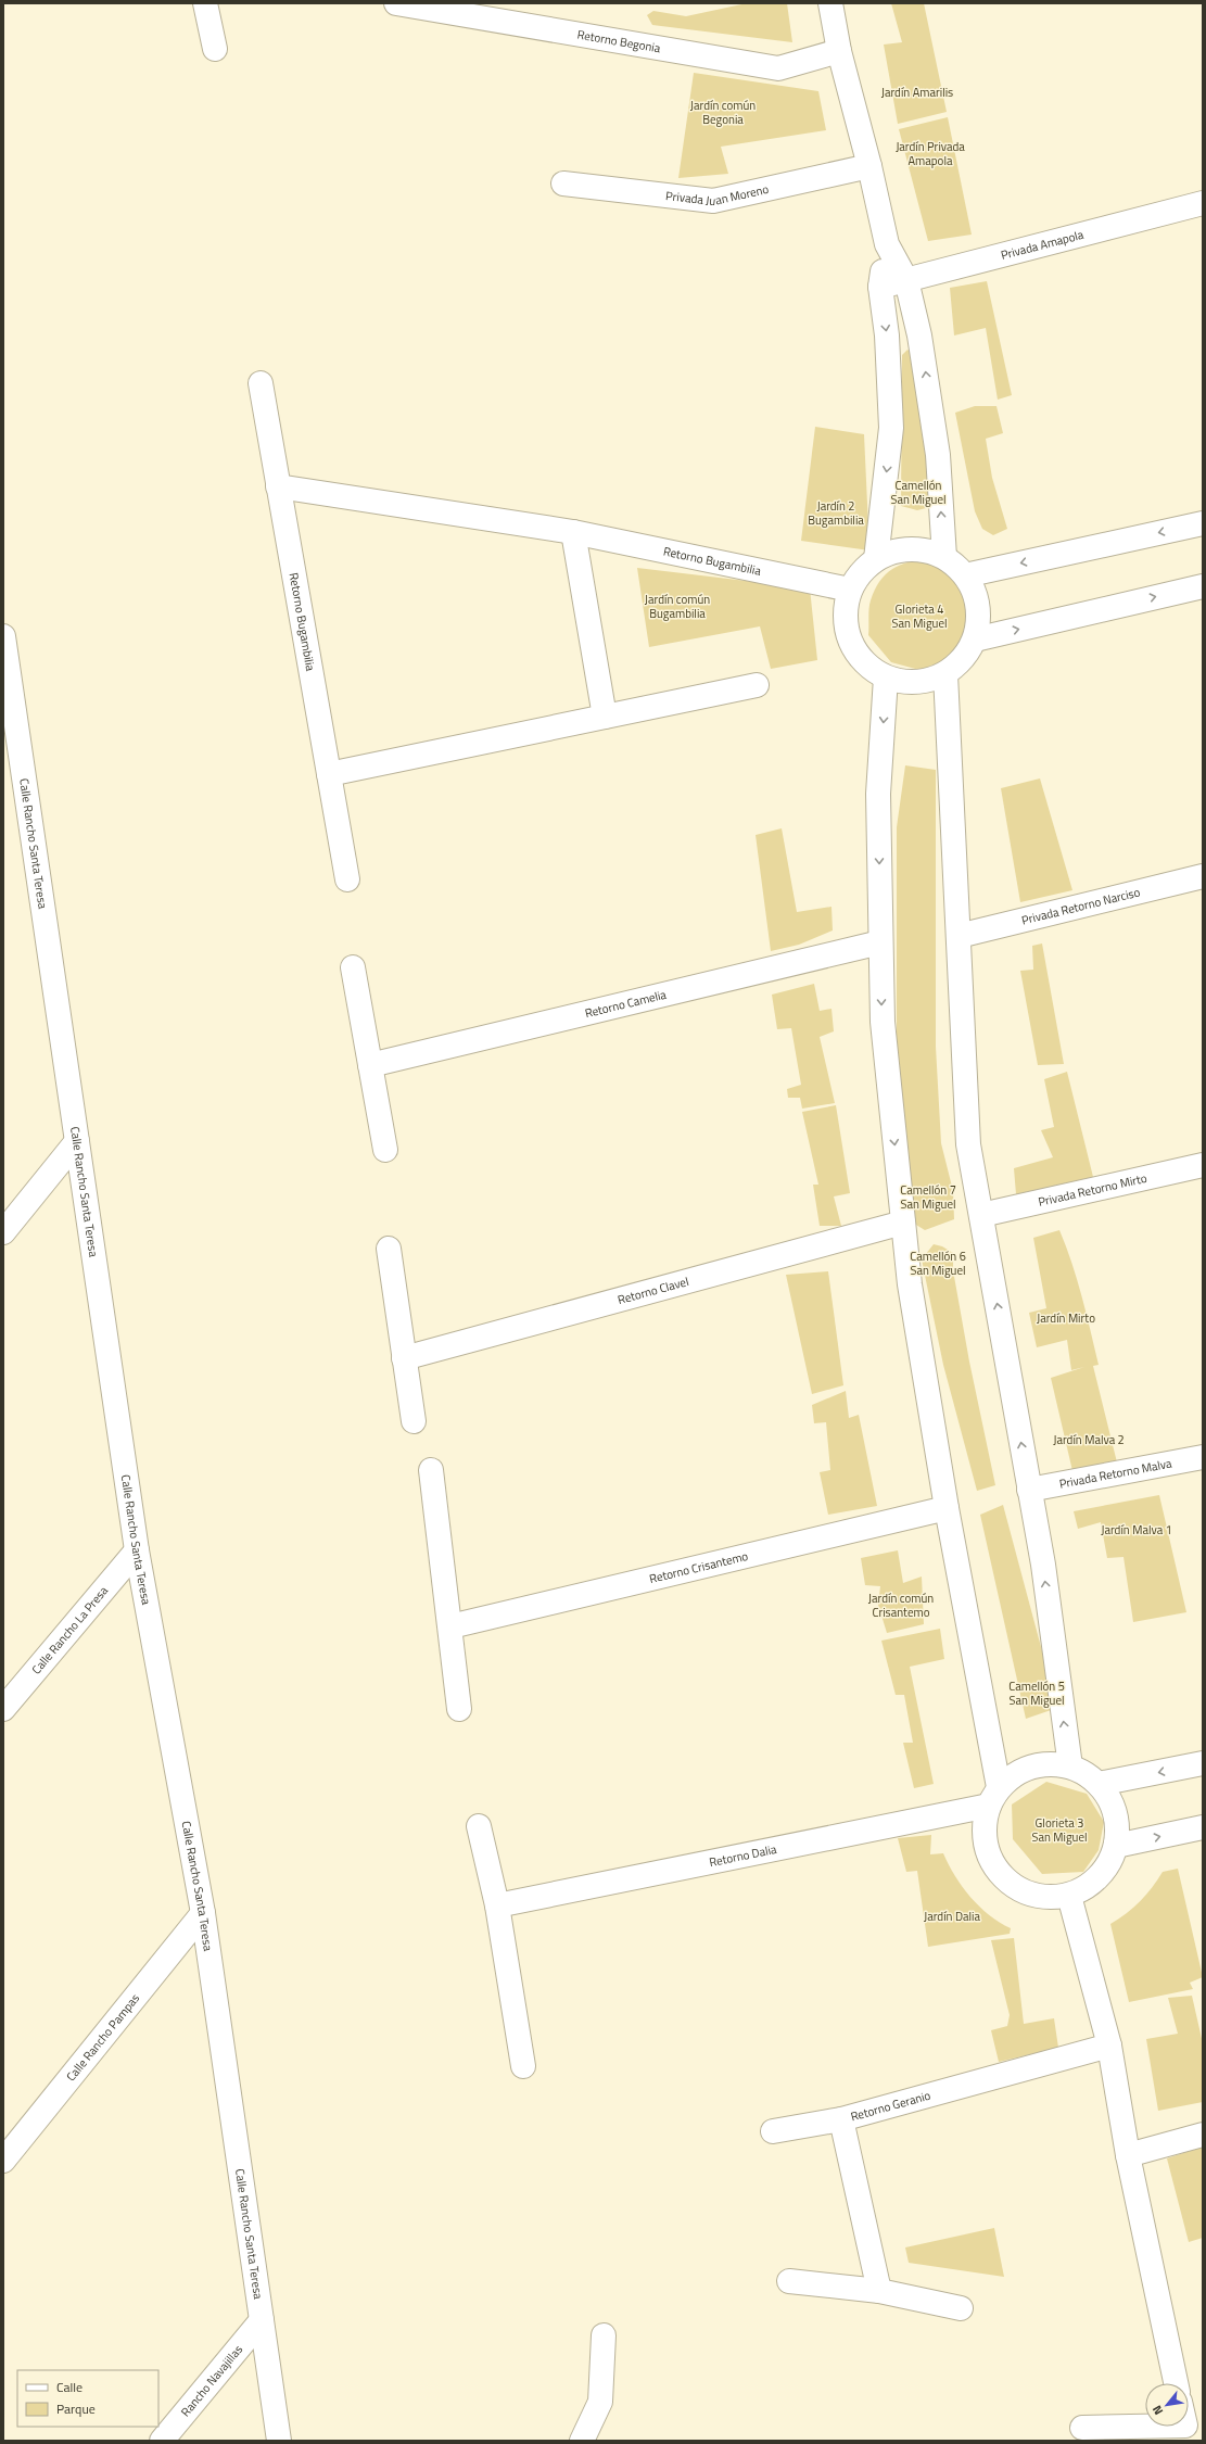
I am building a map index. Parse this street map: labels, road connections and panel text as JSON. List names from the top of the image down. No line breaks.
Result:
{"streets":{"street":["Retorno Begonia","Privada Juan Moreno","Privada Amapola","Retorno Bugambilia","Calle Rancho Santa Teresa","Privada Retorno Narciso","Retorno Camelia","Privada Retorno Mirto","Retorno Clavel","Privada Retorno Malva","Retorno Crisantemo","Calle Rancho La Presa","Retorno Dalia","Calle Rancho Pampas","Retorno Geranio","Rancho Navajillas"]},"crossings":[["Calle Rancho Santa Teresa","Calle Rancho La Presa"],["Calle Rancho Santa Teresa","Calle Rancho Pampas"],["Calle Rancho Santa Teresa","Rancho Navajillas"]],"parks":["Jardín Amarilis","Jardín común Begonia","Jardín Privada Amapola","Camellón San Miguel","Jardín 2 Bugambilia","Jardín común Bugambilia","Glorieta 4 San Miguel","Camellón 7 San Miguel","Camellón 6 San Miguel","Jardín Mirto","Jardín Malva 2","Jardín Malva 1","Jardín común Crisantemo","Camellón 5 San Miguel","Glorieta 3 San Miguel","Jardín Dalia"],"legend":["Calle","Parque"],"north":"bottom left"}
